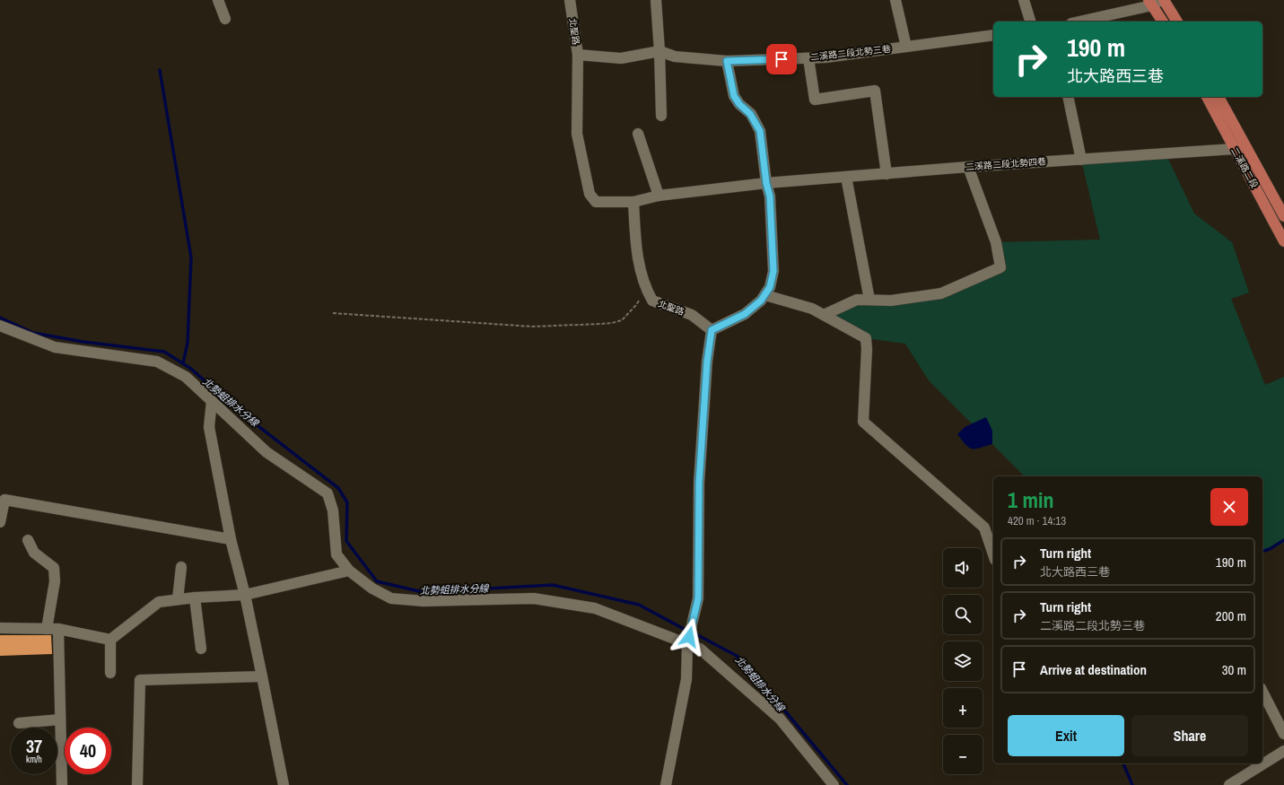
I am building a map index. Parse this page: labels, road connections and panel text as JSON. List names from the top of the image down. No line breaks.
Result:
{"streets":{"main road":["二溪路二段"],"street":["北聖路","二溪路二段北勢三巷","二溪路二段北勢四巷"]},"crossings":[["北聖路","二溪路二段北勢三巷"],["北聖路","二溪路二段北勢四巷"],["二溪路二段北勢四巷","二溪路二段"]],"water":["北勢蛆排水分線"],"page":{"turn":["190 m","北大路西三巷"],"heading":["1 min","420 m · 14:13"],"list":[{"name":"Turn right","note":"北大路西三巷","value":"190 m"},{"name":"Turn right","note":"二溪路二段北勢三巷","value":"200 m"},{"name":"Arrive at destination","value":"30 m"}],"map_buttons":["+","−"],"buttons":["Exit","Share"],"speed":"37 km/h","limit":"40"}}
